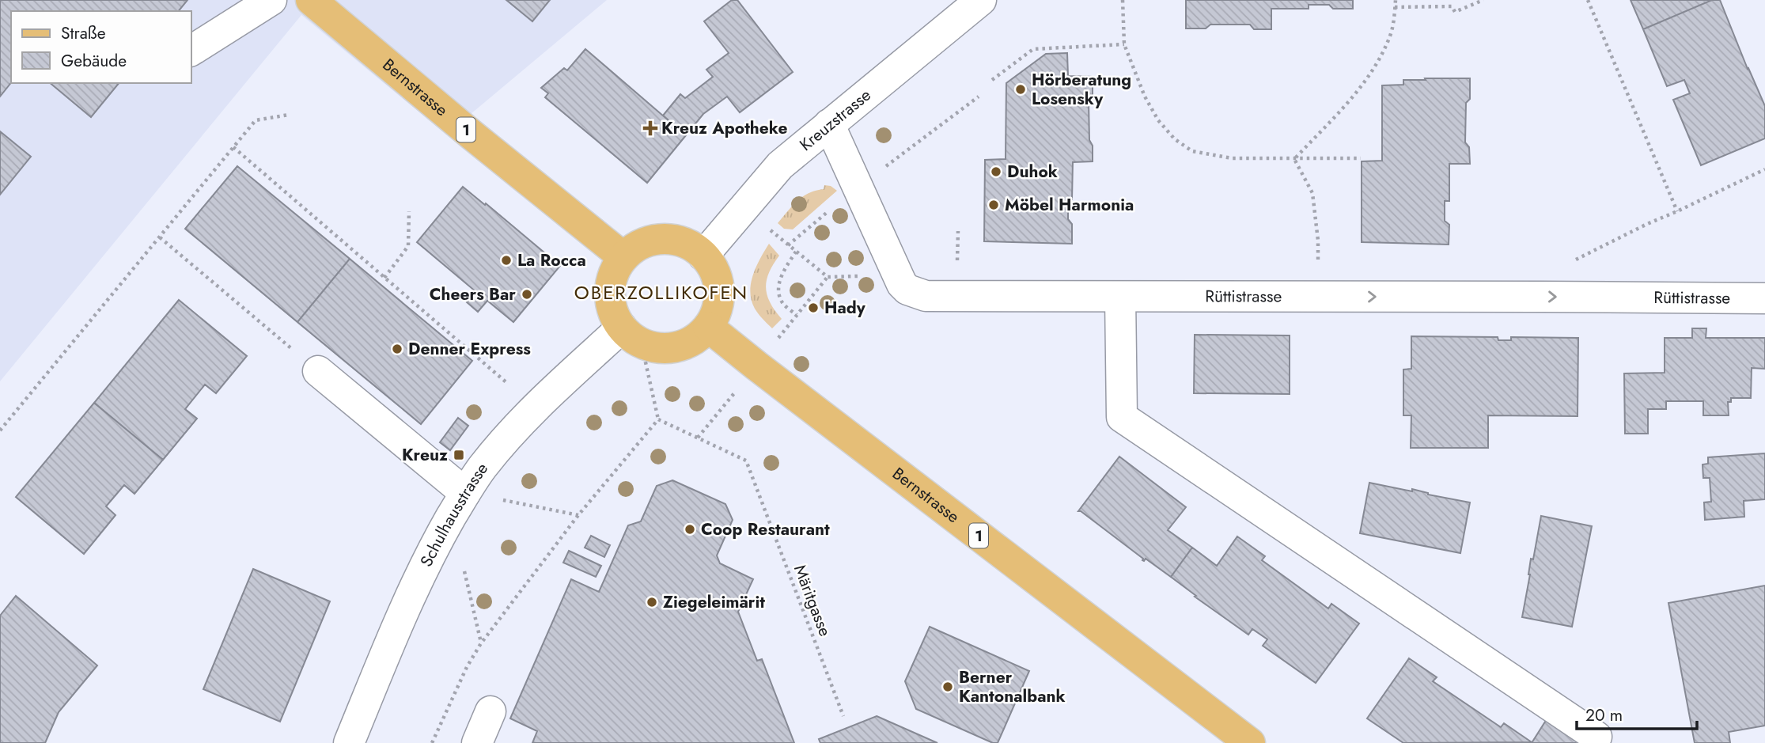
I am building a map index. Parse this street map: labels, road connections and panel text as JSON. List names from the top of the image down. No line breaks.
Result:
{"streets":{"main road":["Bernstrasse","1"],"street":["Kreuzstrasse","Rüttistrasse","Schulhausstrasse"],"path":["Märitgasse"]},"crossings":[["Bernstrasse","Kreuzstrasse"],["Bernstrasse","Schulhausstrasse"],["Kreuzstrasse","Rüttistrasse"],["Kreuzstrasse","Schulhausstrasse"]],"one_way":["Rüttistrasse"],"districts":["OBERZOLLIKOFEN"],"places":{"other":["Hörberatung Losensky","Duhok","Möbel Harmonia","La Rocca","Cheers Bar","Hady","Denner Express","Coop Restaurant","Ziegeleimärit","Berner Kantonalbank"],"health":["Kreuz Apotheke"],"transit":["Kreuz"]},"legend":["Straße","Gebäude"],"scale_bar":"20 m"}
